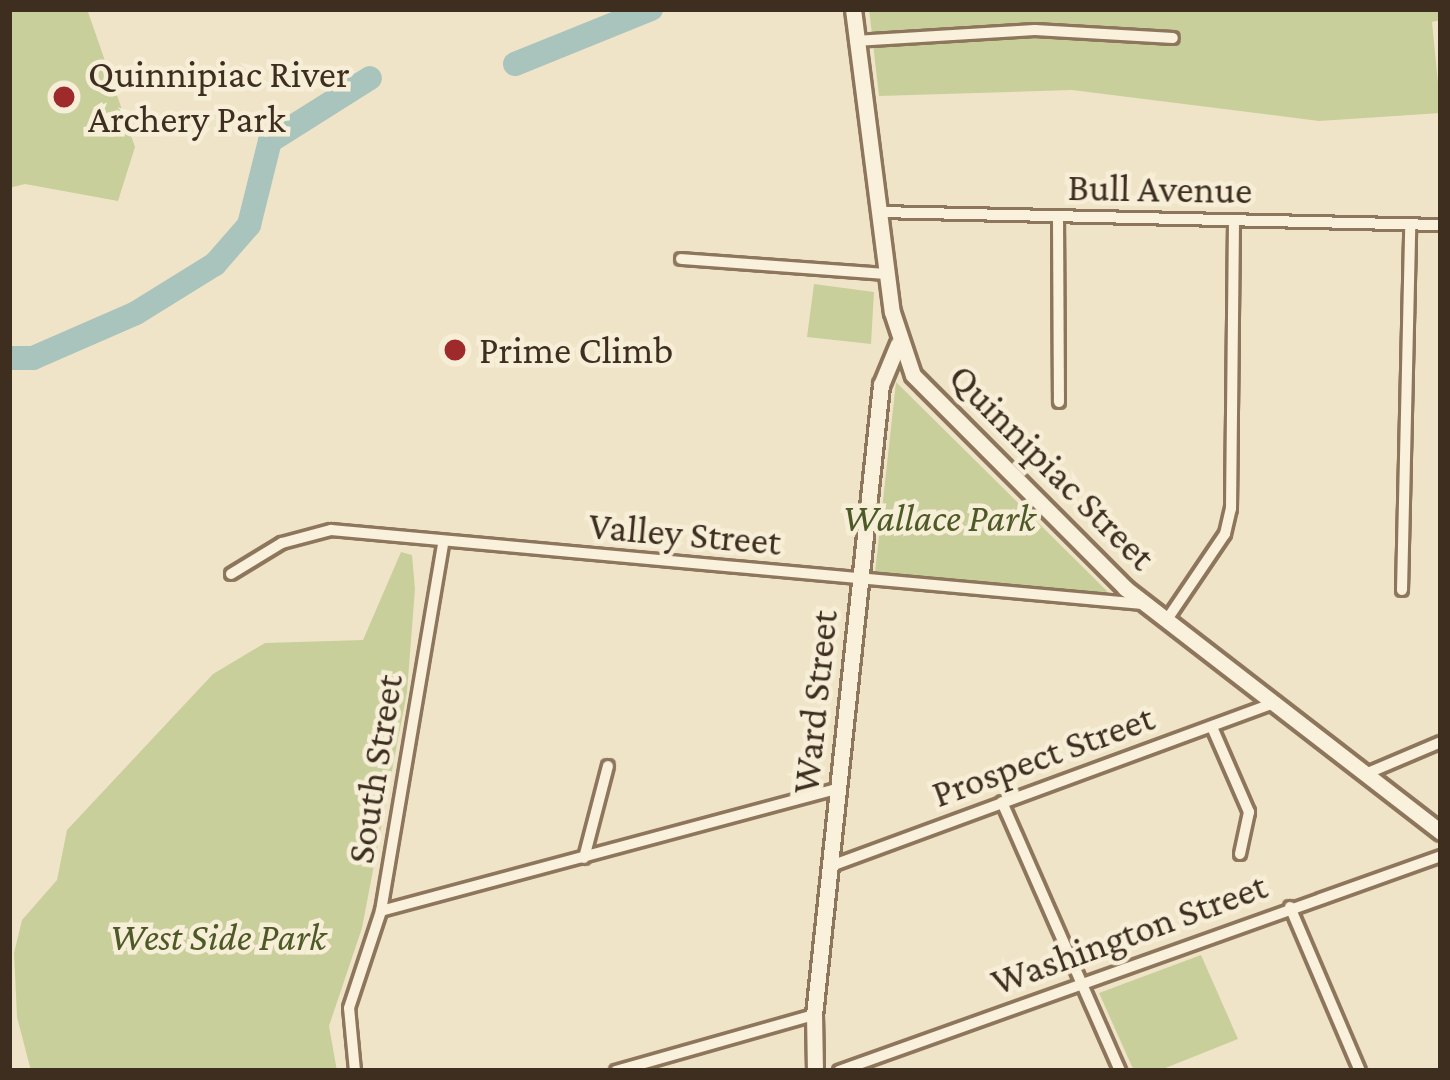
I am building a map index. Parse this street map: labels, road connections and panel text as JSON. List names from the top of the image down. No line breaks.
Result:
{"streets":{"main road":["Quinnipiac Street","Ward Street"],"street":["Bull Avenue","Valley Street","Prospect Street","South Street","Washington Street"]},"crossings":[["Bull Avenue","Quinnipiac Street"],["Quinnipiac Street","Valley Street"],["Quinnipiac Street","Ward Street"],["Quinnipiac Street","Prospect Street"],["Valley Street","Ward Street"],["Valley Street","South Street"],["Ward Street","Prospect Street"]],"parks":["Wallace Park","West Side Park"],"places":["Quinnipiac River Archery Park","Prime Climb"]}
